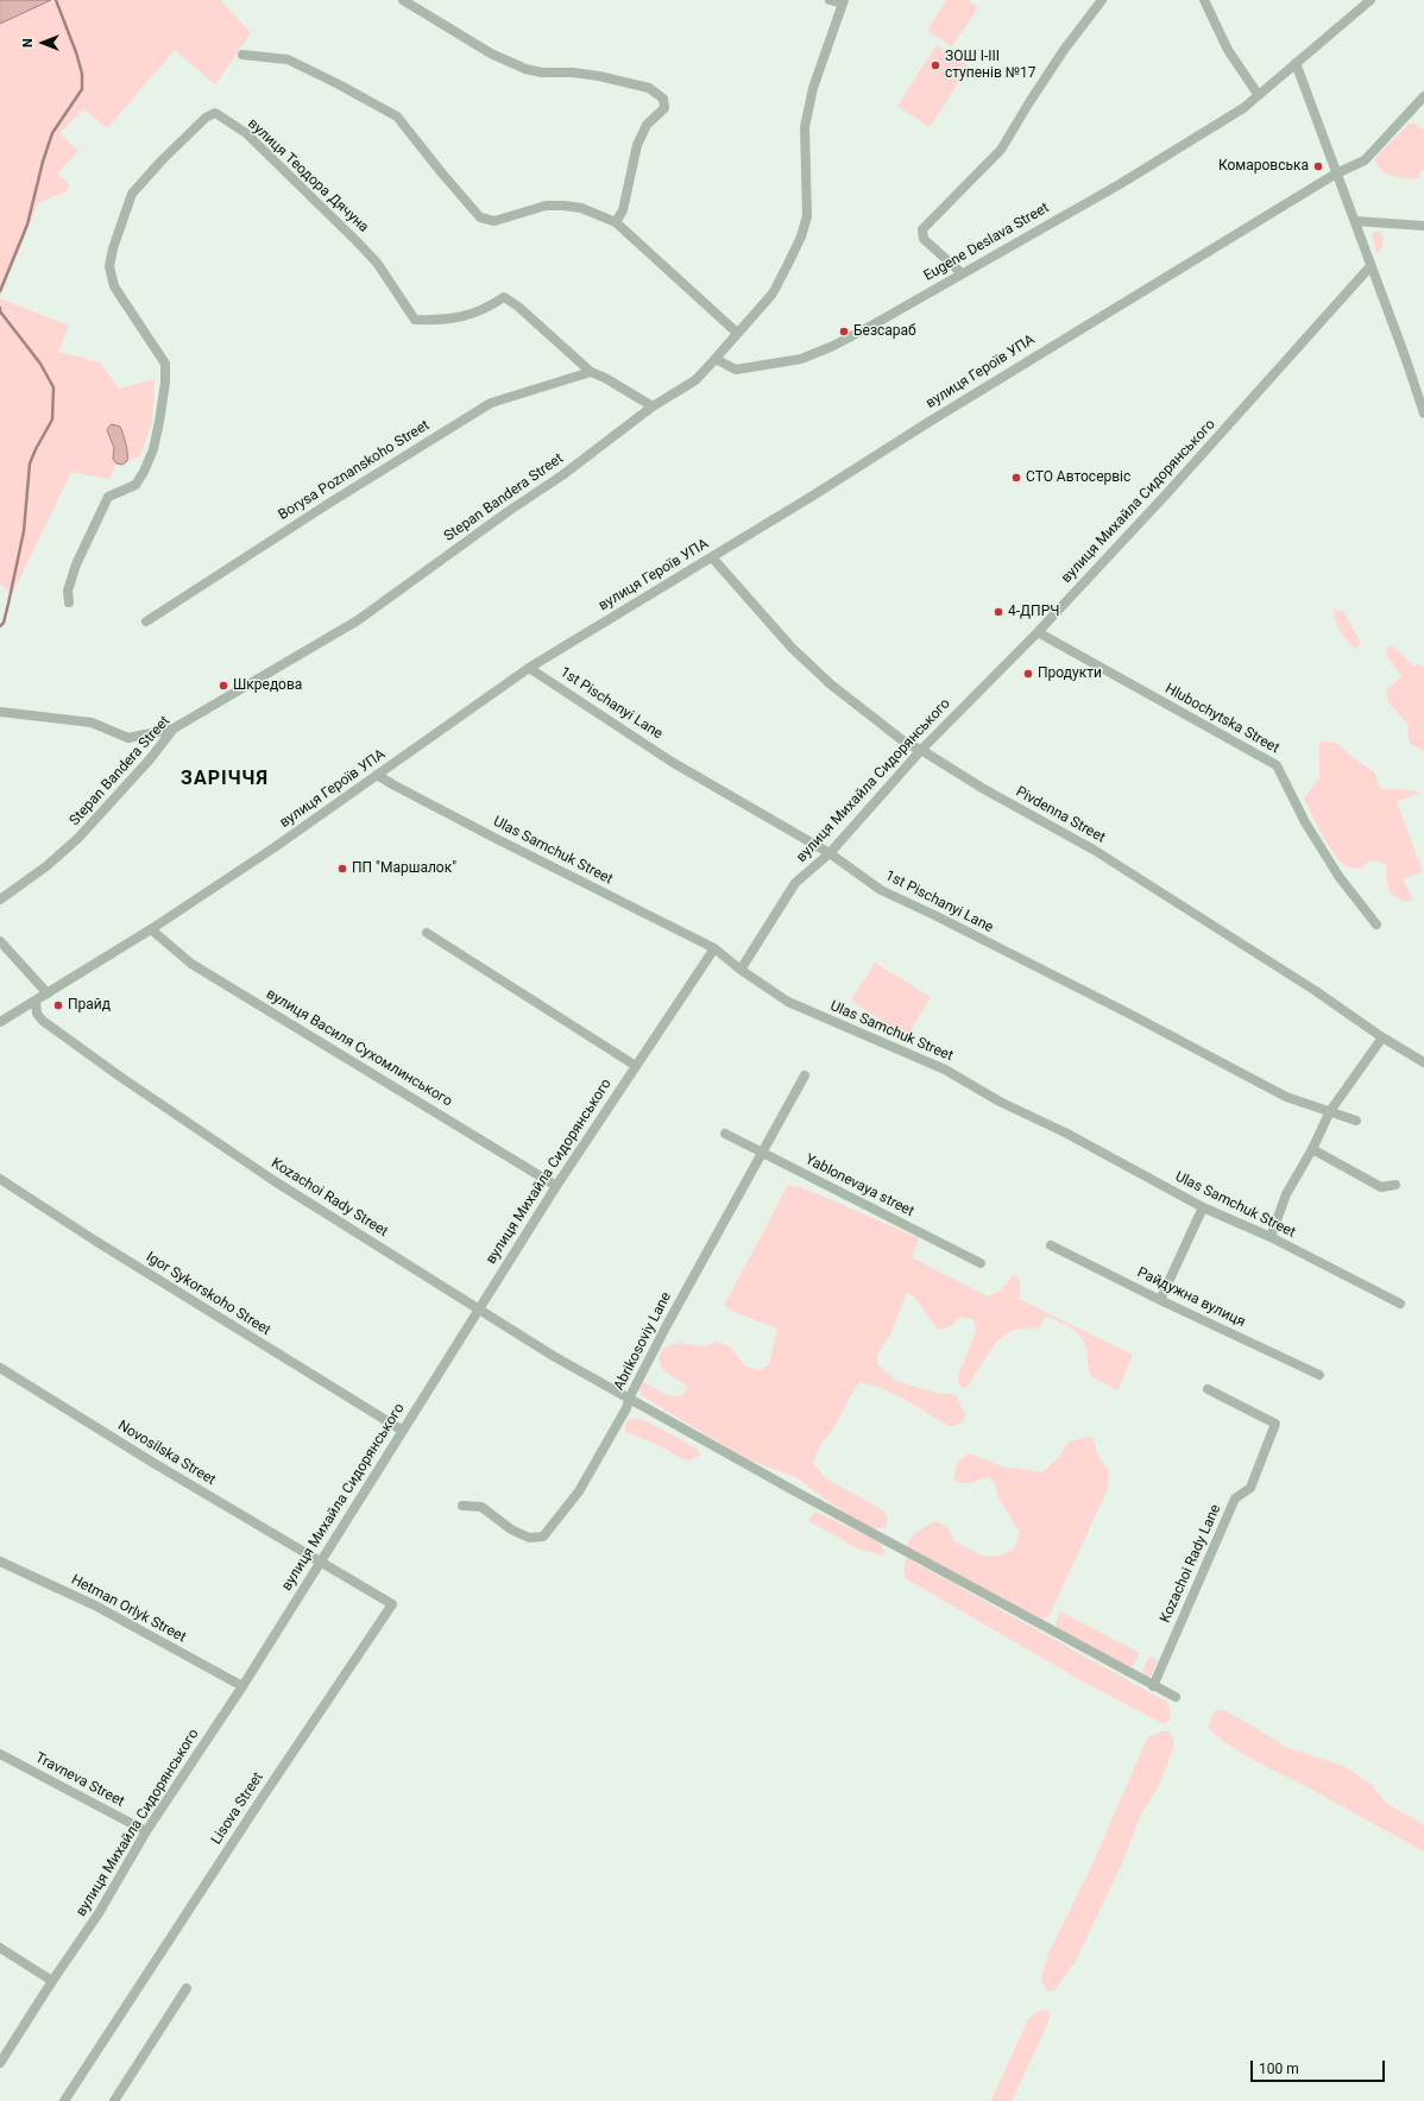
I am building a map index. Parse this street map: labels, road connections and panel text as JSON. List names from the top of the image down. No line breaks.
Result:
{"streets":{"street":["вулиця Теодора Дячуна","Eugene Deslava Street","вулиця Героїв УПА","Borysa Poznanskoho Street","Stepan Bandera Street","вулиця Михайла Сидорянського","1st Pischanyi Lane","Hlubochytska Street","Pivdenna Street","Ulas Samchuk Street","вулиця Василя Сухомлинського","Yablonevaya street","Kozachoi Rady Street","Igor Sykorskoho Street","Райдужна вулиця","Abrikosoviy Lane","Novosilska Street","Kozachoi Rady Lane","Hetman Orlyk Street","Travneva Street","Lisova Street"]},"crossings":[["вулиця Теодора Дячуна","Borysa Poznanskoho Street"],["вулиця Теодора Дячуна","Stepan Bandera Street"],["Eugene Deslava Street","Stepan Bandera Street"],["вулиця Героїв УПА","1st Pischanyi Lane"],["вулиця Героїв УПА","Pivdenna Street"],["вулиця Героїв УПА","Ulas Samchuk Street"],["вулиця Героїв УПА","вулиця Василя Сухомлинського"],["вулиця Героїв УПА","Kozachoi Rady Street"],["вулиця Михайла Сидорянського","1st Pischanyi Lane"],["вулиця Михайла Сидорянського","Hlubochytska Street"],["вулиця Михайла Сидорянського","Pivdenna Street"],["вулиця Михайла Сидорянського","Ulas Samchuk Street"],["вулиця Михайла Сидорянського","вулиця Василя Сухомлинського"],["вулиця Михайла Сидорянського","Kozachoi Rady Street"],["вулиця Михайла Сидорянського","Igor Sykorskoho Street"],["вулиця Михайла Сидорянського","Novosilska Street"],["вулиця Михайла Сидорянського","Hetman Orlyk Street"],["вулиця Михайла Сидорянського","Travneva Street"],["вулиця Михайла Сидорянського","Lisova Street"],["Yablonevaya street","Abrikosoviy Lane"],["Kozachoi Rady Street","Abrikosoviy Lane"],["Kozachoi Rady Street","Kozachoi Rady Lane"],["Novosilska Street","Lisova Street"]],"districts":["ЗАРІЧЧЯ"],"places":["ЗОШ І-ІІІ ступенів №17","Комаровська","Безсараб","СТО Автосервіс","4-ДПРЧ","Продукти","Шкредова","ПП \"Маршалок\"","Прайд"],"scale_bar":"100 m","north":"left"}
